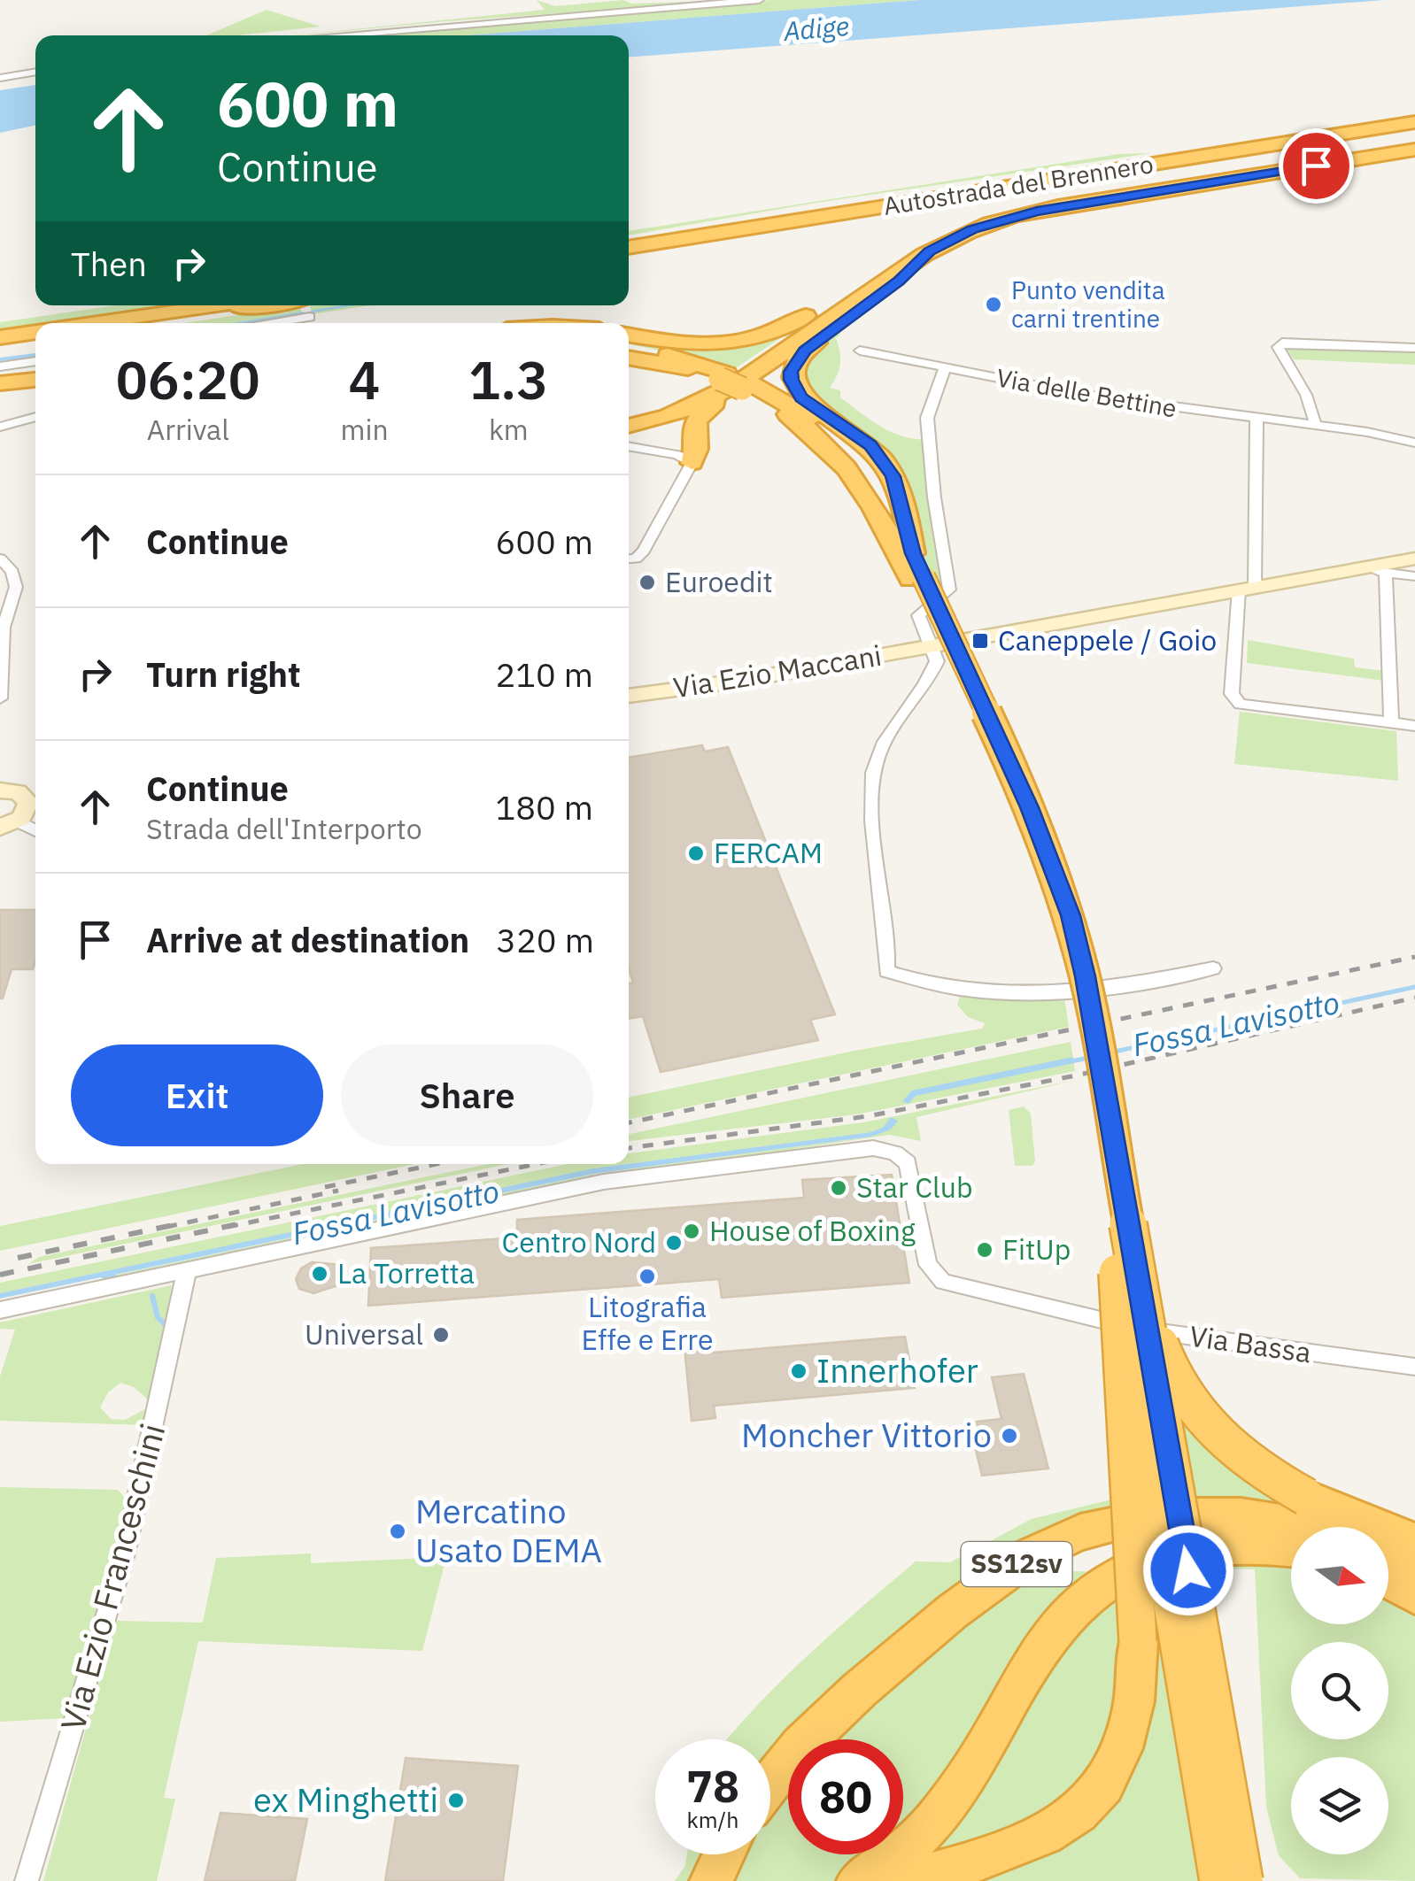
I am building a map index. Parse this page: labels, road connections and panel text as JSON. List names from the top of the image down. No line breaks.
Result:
{"streets":{"highway":["Autostrada del Brennero","SS12sv"],"street":["Via delle Bettine","Via Ezio Maccani","Via Bassa","Via Ezio Franceschini"]},"crossings":[["Via Bassa","Via Ezio Franceschini"]],"water":["Adige","Fossa Lavisotto"],"places":{"other":["Punto vendita carni trentine","Euroedit","FERCAM","Star Club","House of Boxing","Centro Nord","FitUp","La Torretta","Litografia Effe e Erre","Universal","Innerhofer","Moncher Vittorio","Mercatino Usato DEMA","ex Minghetti"],"transit":["Caneppele / Goio"]},"north":"right","page":{"turn":["600 m","Continue"],"then":"Then","eta":["06:20","Arrival","4","min","1.3","km"],"list":[{"name":"Continue","value":"600 m"},{"name":"Turn right","value":"210 m"},{"name":"Continue","note":"Strada dell'Interporto","value":"180 m"},{"name":"Arrive at destination","value":"320 m"}],"buttons":["Exit","Share"],"speed":"78 km/h","limit":"80"}}
